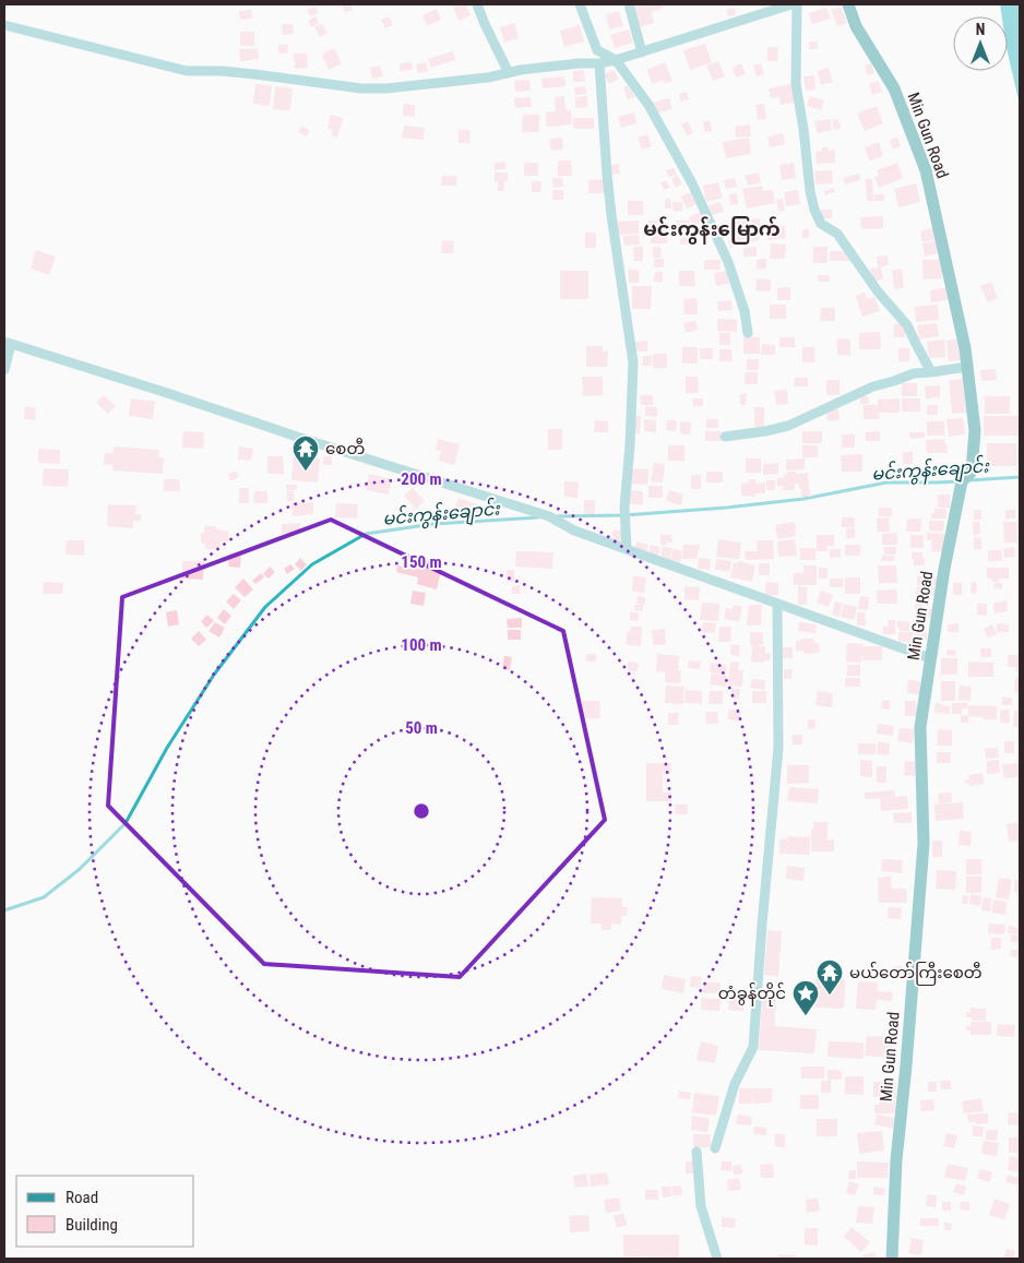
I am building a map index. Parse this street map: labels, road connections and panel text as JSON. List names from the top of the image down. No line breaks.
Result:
{"streets":{"street":["Min Gun Road"]},"districts":["မင်းကွန်းမြောက်"],"water":["မင်းကွန်းချောင်း"],"places":{"temple":["စေတီ","မယ်တော်ကြီးစေတီ"],"place":["တံခွန်တိုင်"]},"legend":["Road","Building"],"north":"top","rings":["200 m","150 m","100 m","50 m"]}
